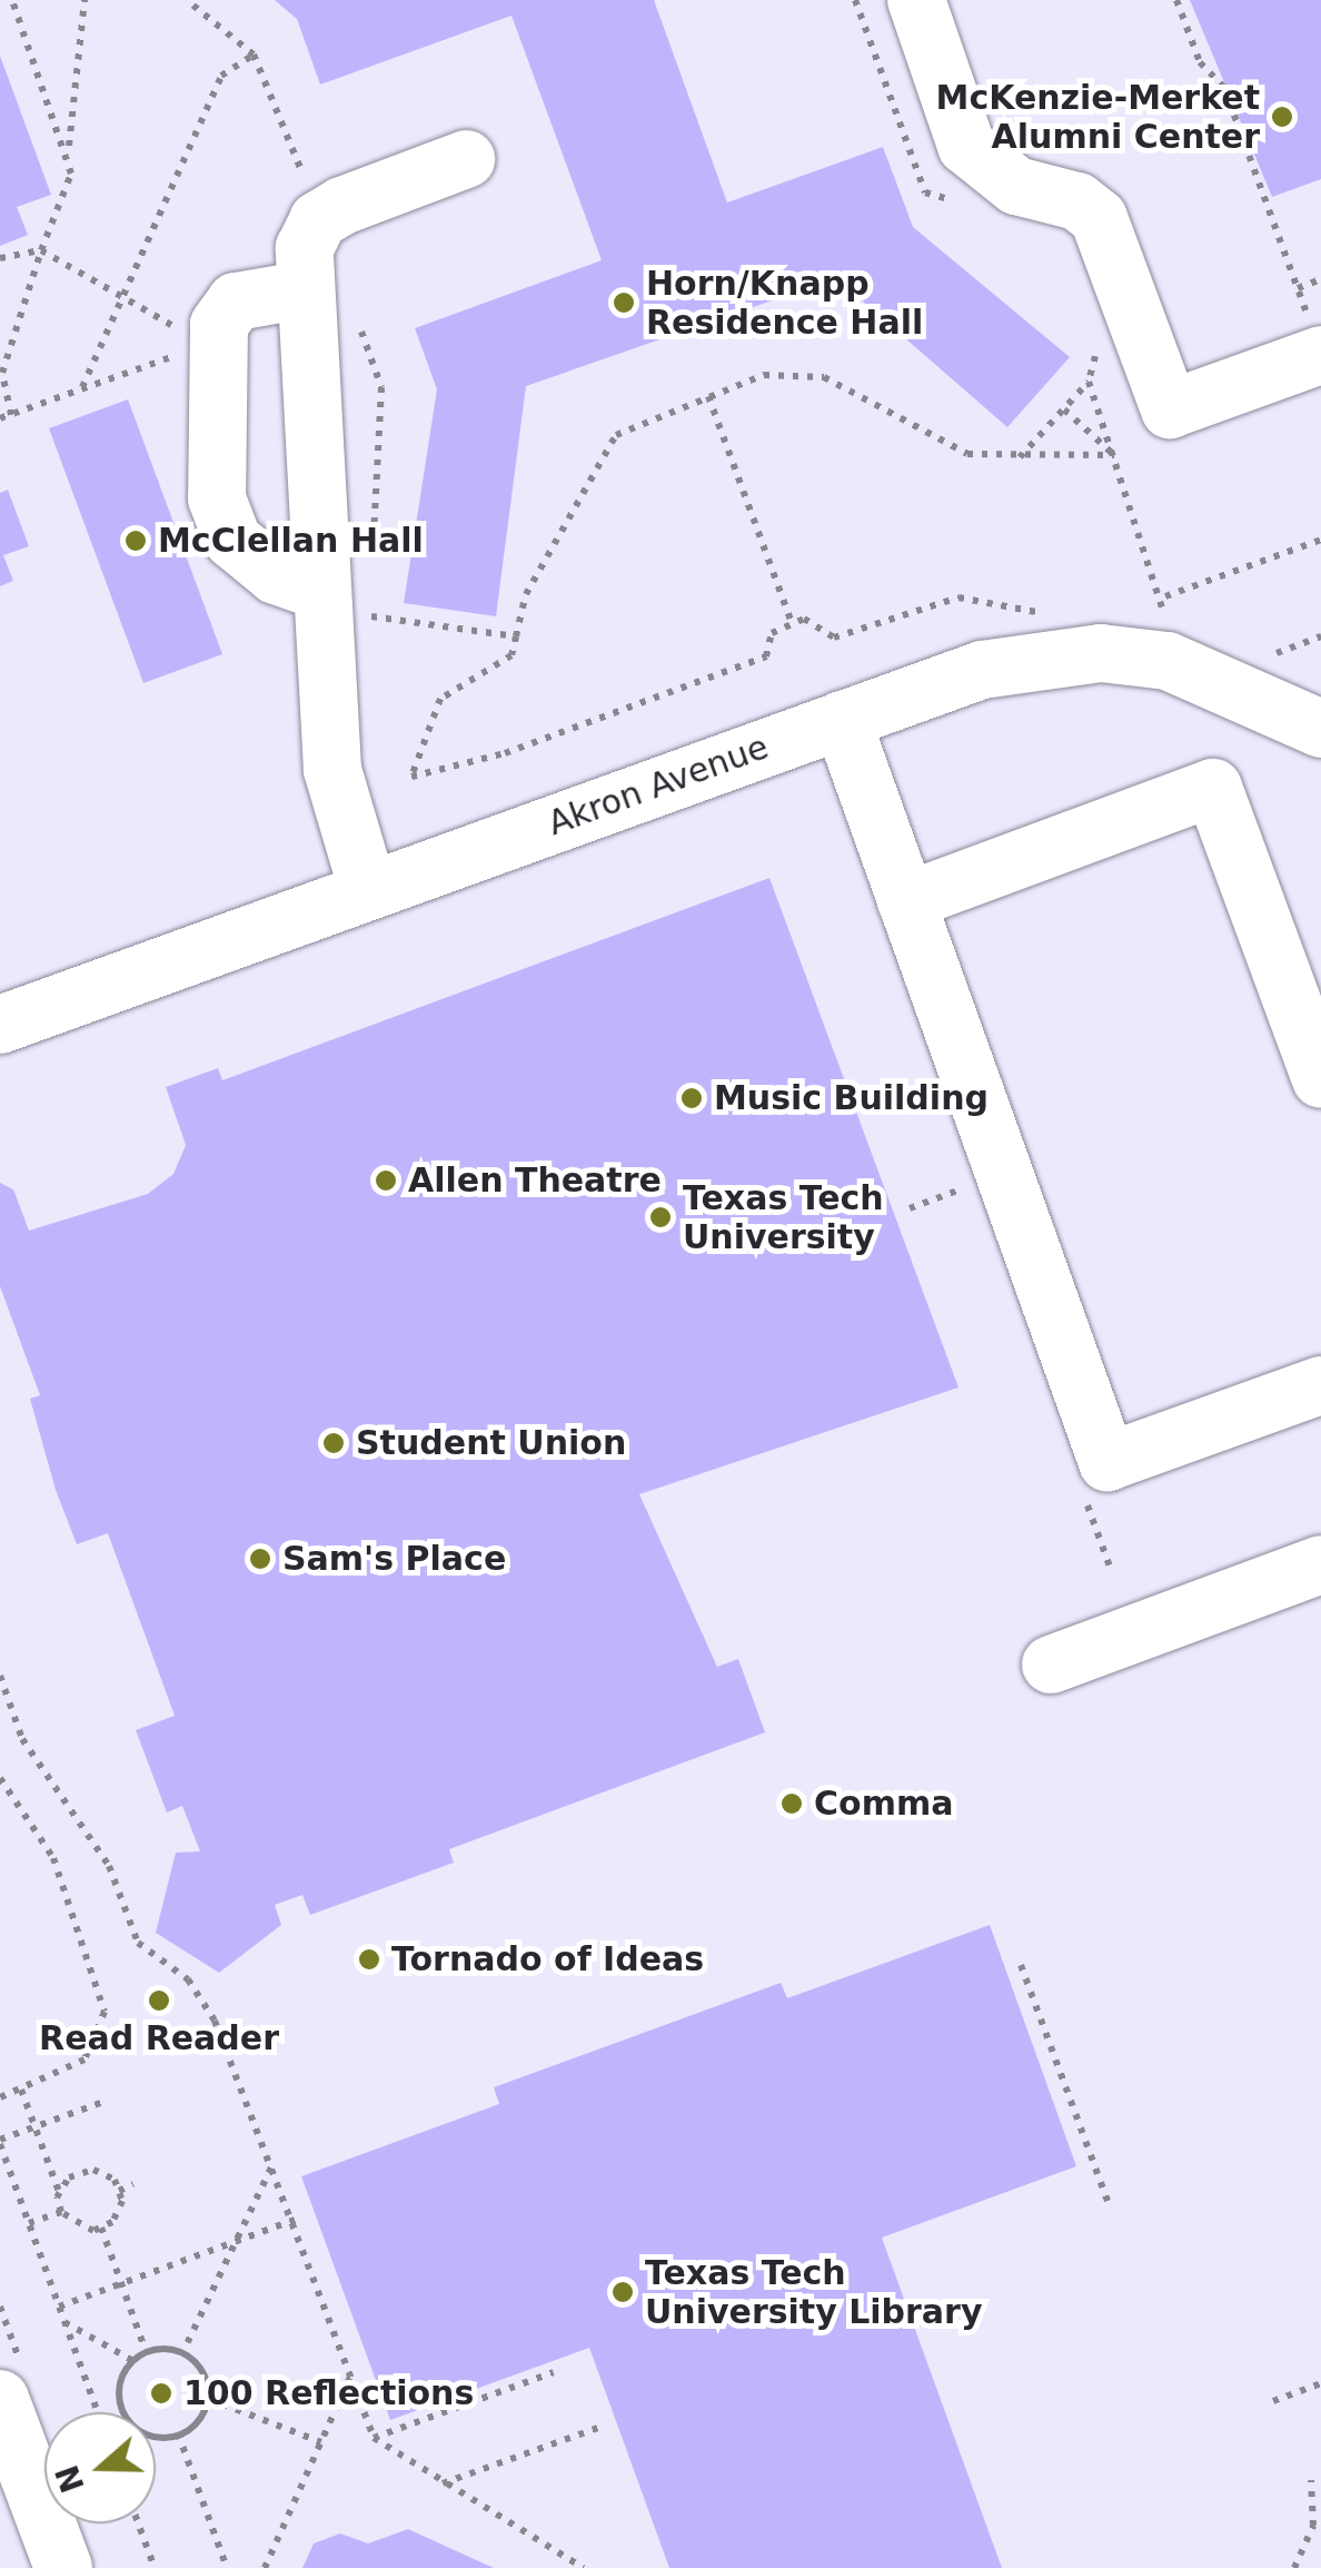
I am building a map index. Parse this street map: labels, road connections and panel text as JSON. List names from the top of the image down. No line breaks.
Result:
{"streets":{"street":["Akron Avenue"]},"places":["McKenzie-Merket Alumni Center","Horn/Knapp Residence Hall","McClellan Hall","Music Building","Allen Theatre","Texas Tech University","Student Union","Sam's Place","Comma","Tornado of Ideas","Read Reader","Texas Tech University Library","100 Reflections"],"north":"left"}
